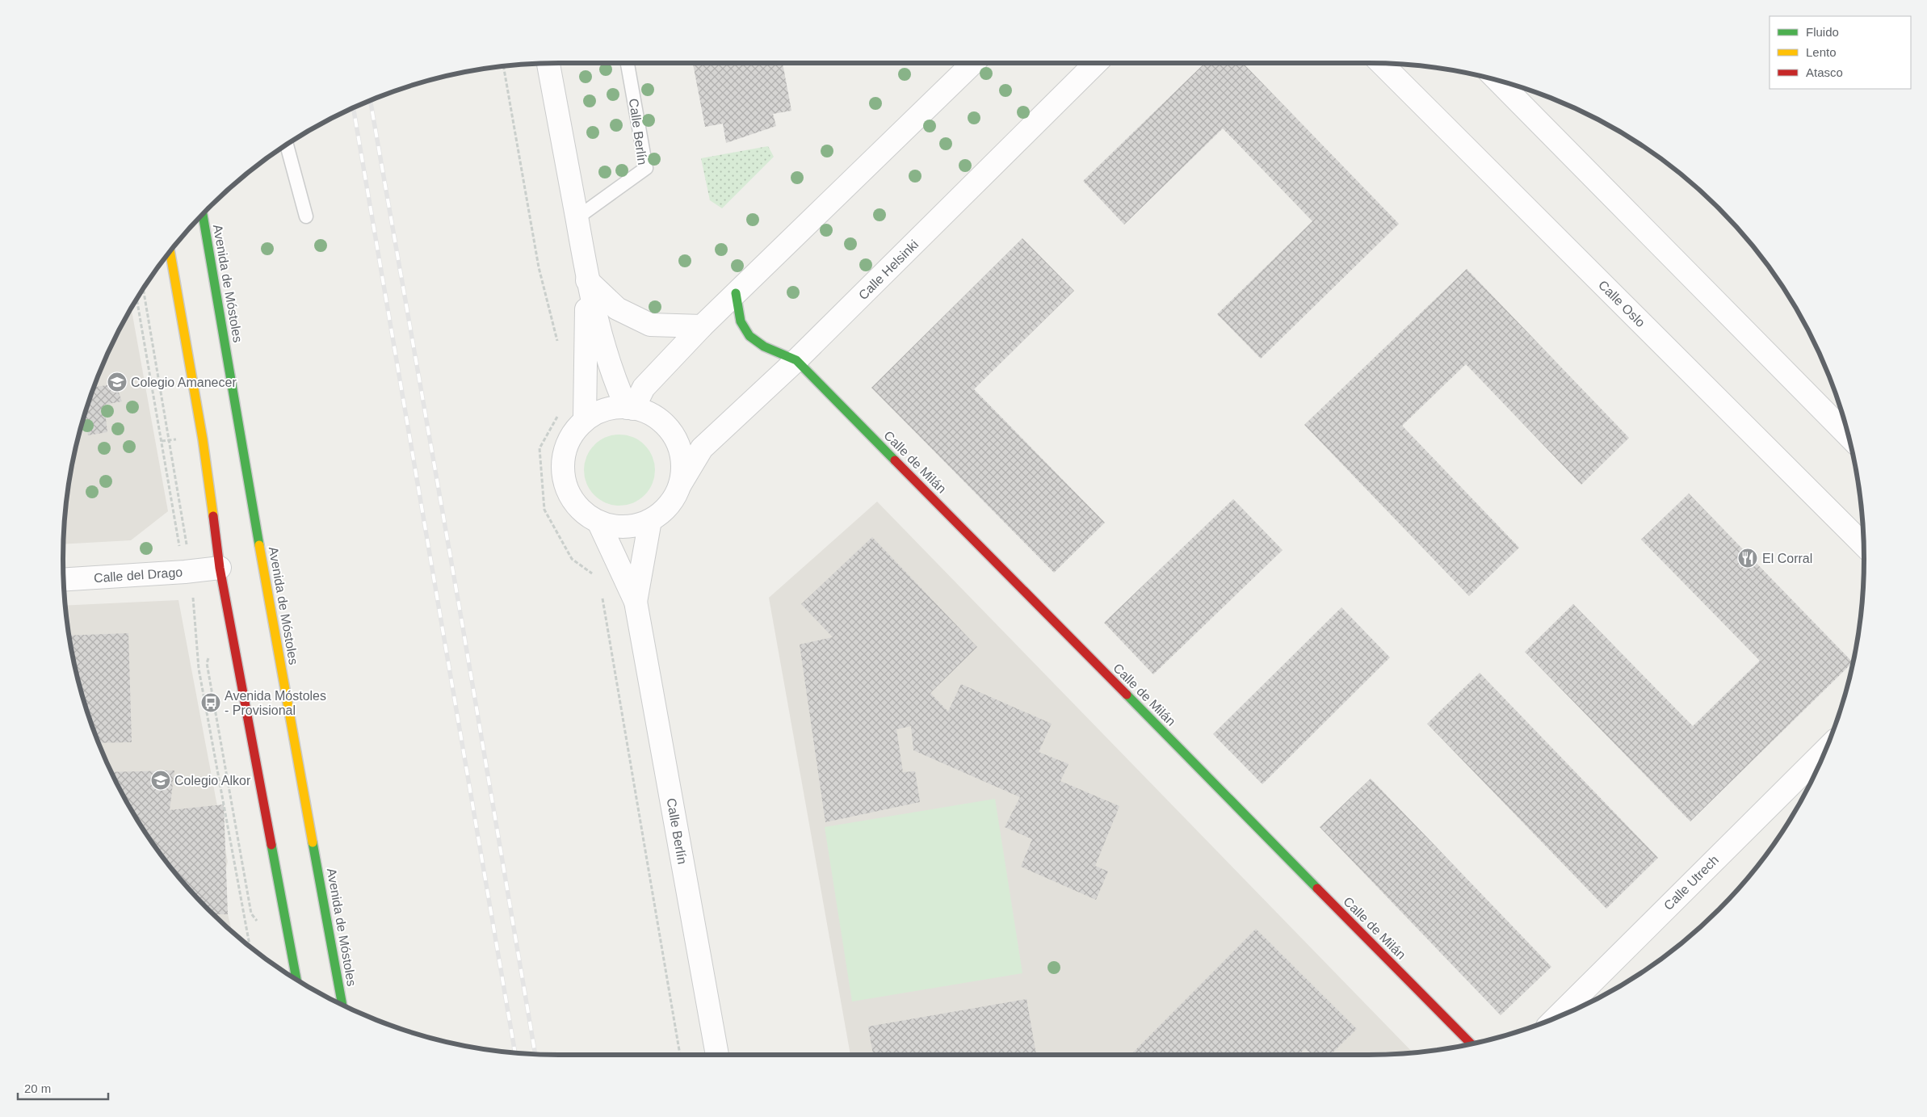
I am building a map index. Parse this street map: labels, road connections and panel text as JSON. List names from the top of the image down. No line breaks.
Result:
{"streets":{"main road":["Avenida de Móstoles","Calle de Milán"],"street":["Calle Berlín","Calle Helsinki","Calle Oslo","Calle del Drago","Calle Utrech"]},"crossings":[["Calle Berlín","Calle Helsinki"],["Calle Helsinki","Calle de Milán"]],"places":{"school or university":["Colegio Amanecer","Colegio Alkor"],"restaurant":["El Corral"],"bus stop":["Avenida Móstoles - Provisional"]},"legend":["Fluido","Lento","Atasco"],"scale_bar":"20 m"}
